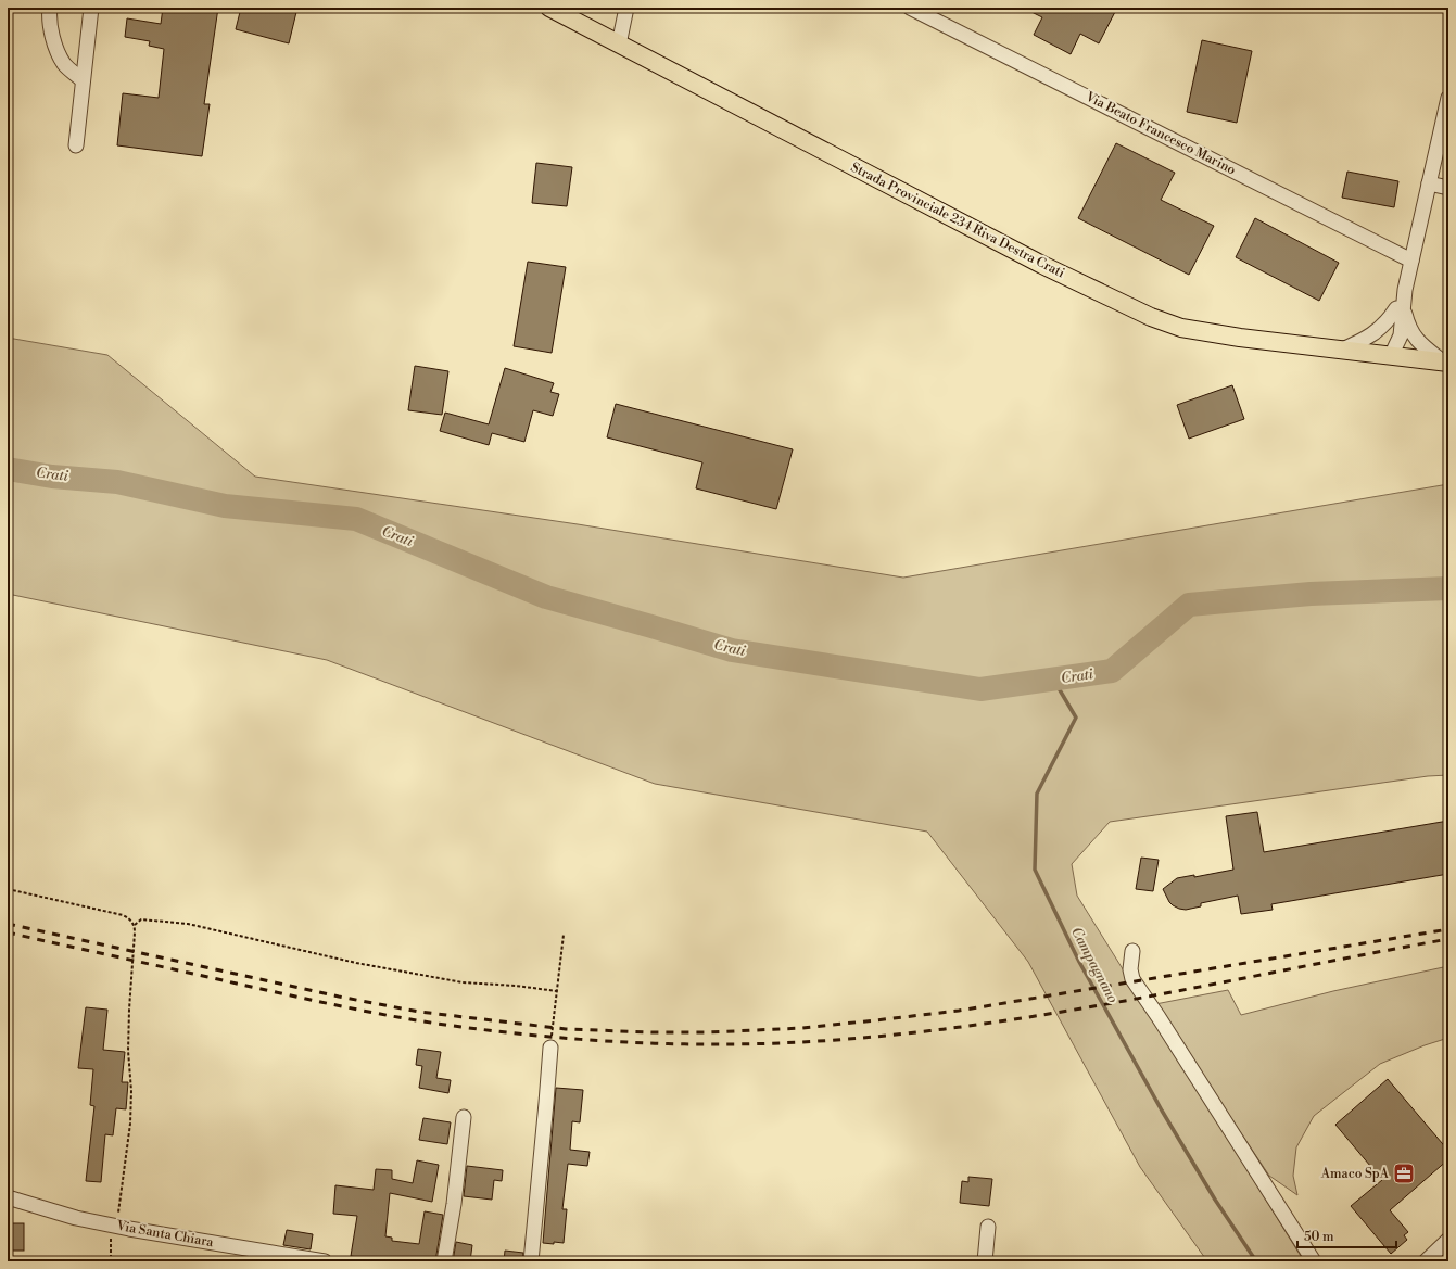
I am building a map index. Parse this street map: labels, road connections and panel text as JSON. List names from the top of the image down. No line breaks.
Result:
{"streets":{"main road":["Strada Provinciale 234 Riva Destra Crati"],"street":["Via Beato Francesco Marino","Via Santa Chiara"]},"water":["Crati","Campagnano"],"places":{"office":["Amaco SpA"]},"scale_bar":"50 m"}
